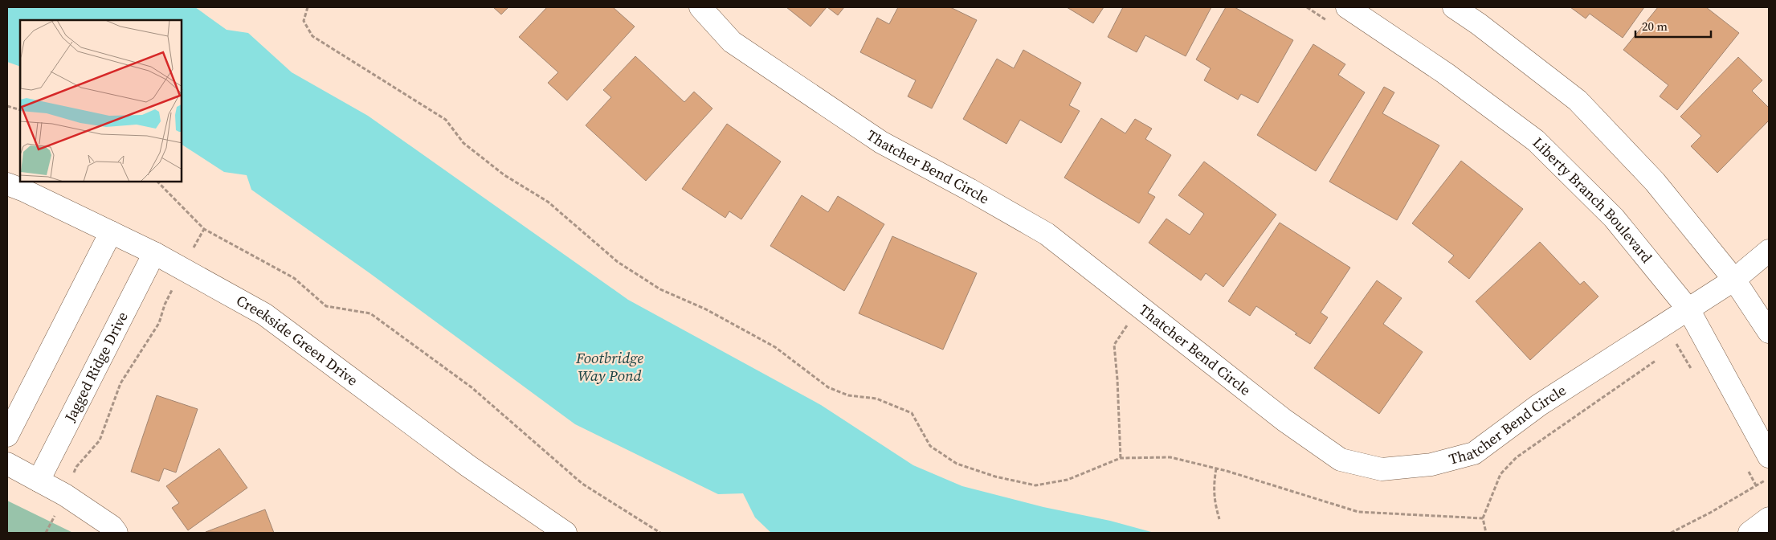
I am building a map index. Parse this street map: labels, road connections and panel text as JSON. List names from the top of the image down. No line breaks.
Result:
{"streets":{"street":["Thatcher Bend Circle","Liberty Branch Boulevard","Creekside Green Drive","Jagged Ridge Drive"]},"crossings":[["Thatcher Bend Circle","Liberty Branch Boulevard"],["Creekside Green Drive","Jagged Ridge Drive"]],"water":["Footbridge Way Pond"],"scale_bar":"20 m"}
